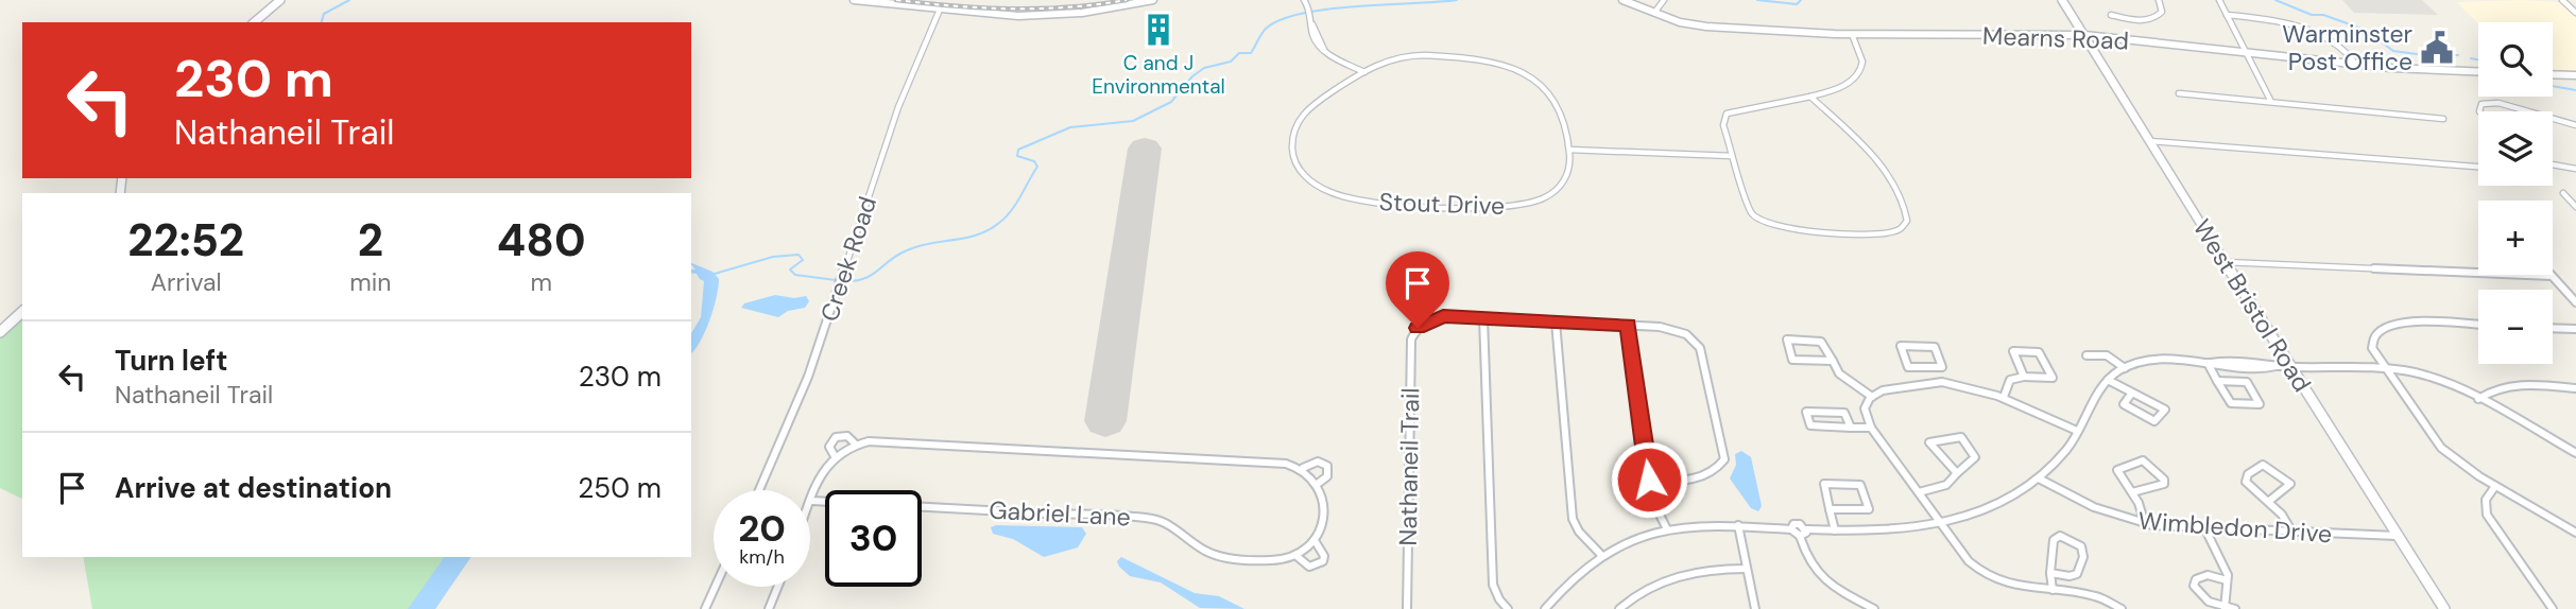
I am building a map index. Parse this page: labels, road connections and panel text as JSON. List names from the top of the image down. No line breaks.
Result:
{"streets":{"main road":["West Bristol Road"],"street":["Mearns Road","Stout Drive","Creek Road","Nathaneil Trail","Gabriel Lane","Wimbledon Drive"]},"crossings":[["Mearns Road","West Bristol Road"],["West Bristol Road","Wimbledon Drive"]],"places":{"building":["C and J Environmental"],"public building":["Warminster Post Office"]},"page":{"map_buttons":["+","−"],"turn":["230 m","Nathaneil Trail"],"eta":["22:52","Arrival","2","min","480","m"],"list":[{"name":"Turn left","note":"Nathaneil Trail","value":"230 m"},{"name":"Arrive at destination","value":"250 m"}],"speed":"20 km/h","limit":"30"}}
